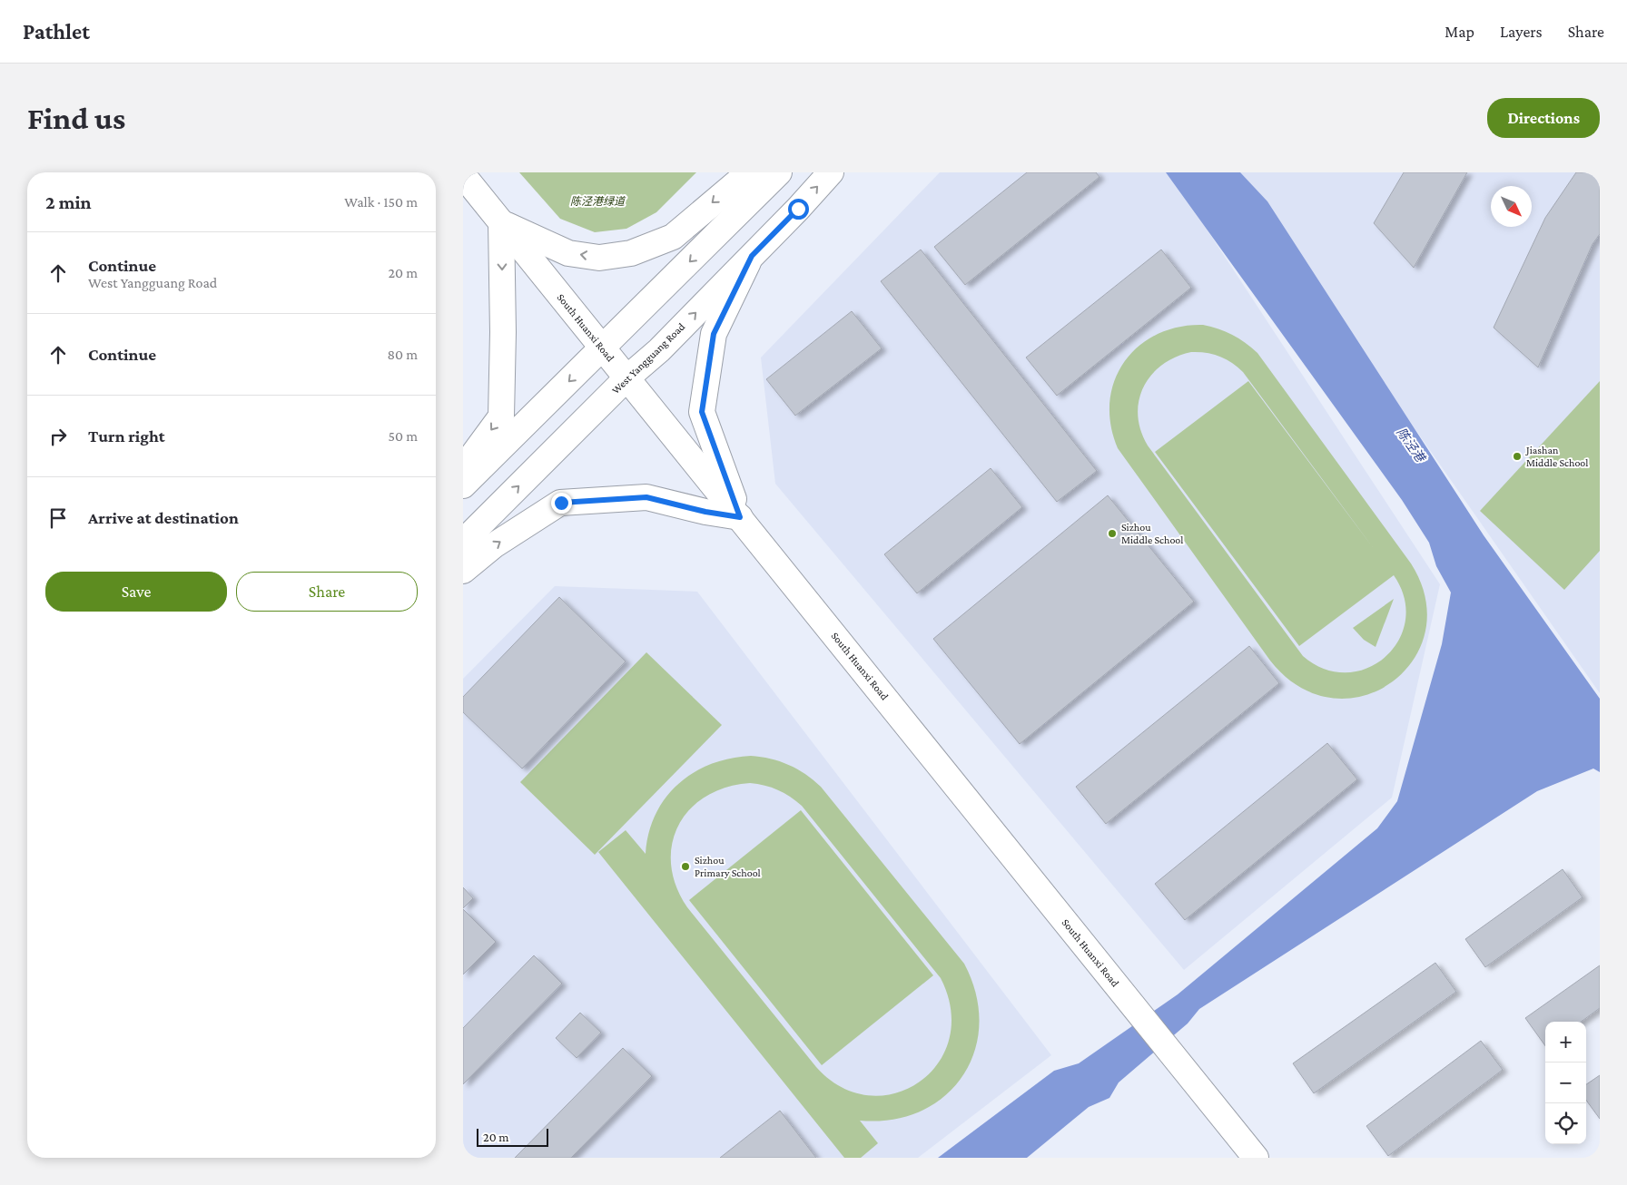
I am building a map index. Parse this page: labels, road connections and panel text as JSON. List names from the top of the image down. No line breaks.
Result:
{"streets":{"street":["South Huanxi Road","West Yangguang Road"]},"crossings":[["South Huanxi Road","West Yangguang Road"]],"water":["陈泾港"],"parks":["陈泾港绿道"],"places":["Jiashan Middle School","Sizhou Middle School","Sizhou Primary School"],"scale_bar":"20 m","north":"bottom right","page":{"header":"Pathlet","nav":["Map","Layers","Share"],"buttons":["Directions",["Save","Share"]],"title":"Find us","heading":["2 min","Walk · 150 m"],"list":[["Continue","West Yangguang Road","20 m"],["Continue","80 m"],["Turn right","50 m"],"Arrive at destination"],"map_buttons":["+","−"],"scale":"20 m"}}
